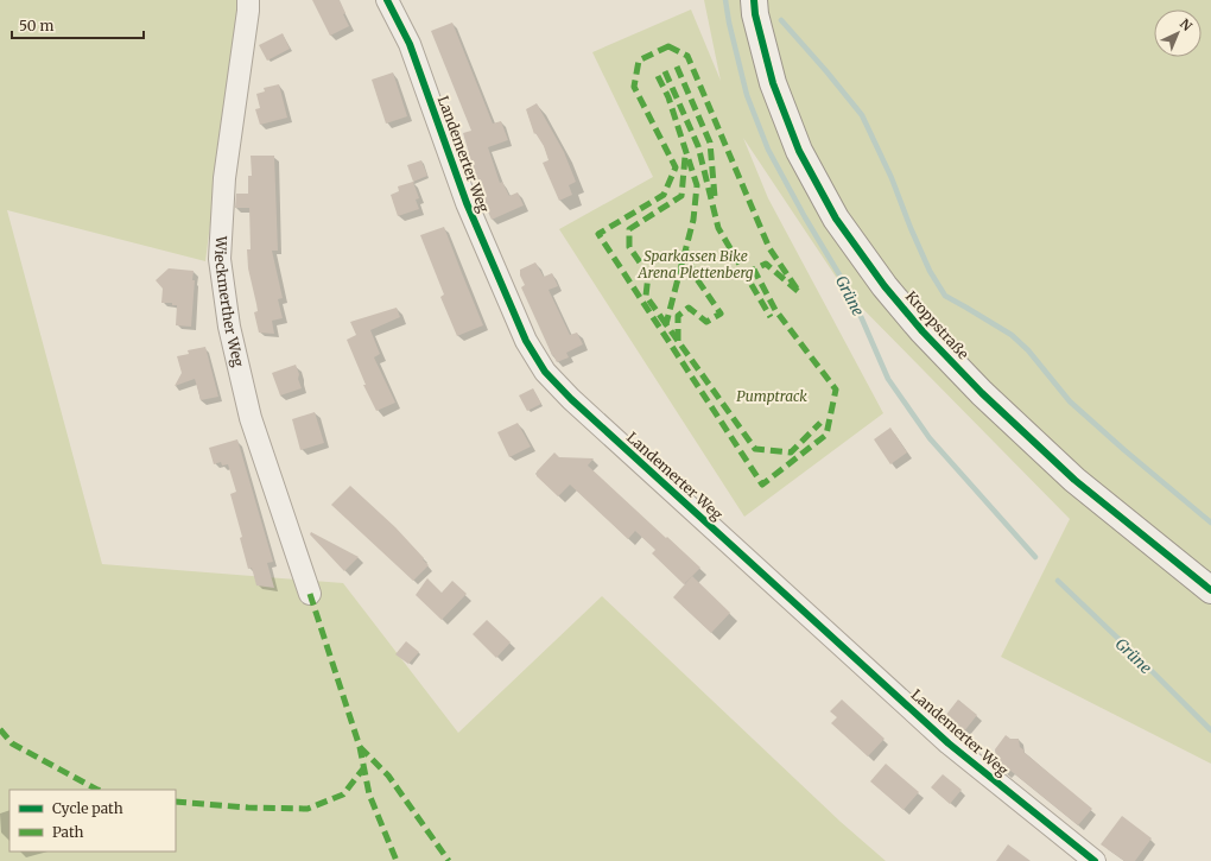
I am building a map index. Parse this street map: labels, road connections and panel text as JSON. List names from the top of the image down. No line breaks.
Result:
{"streets":{"street":["Landemerter Weg","Wieckmerther Weg","Kroppstraße"]},"water":["Grüne"],"parks":["Sparkassen Bike Arena Plettenberg","Pumptrack"],"legend":["Cycle path","Path"],"scale_bar":"50 m","north":"top right"}
